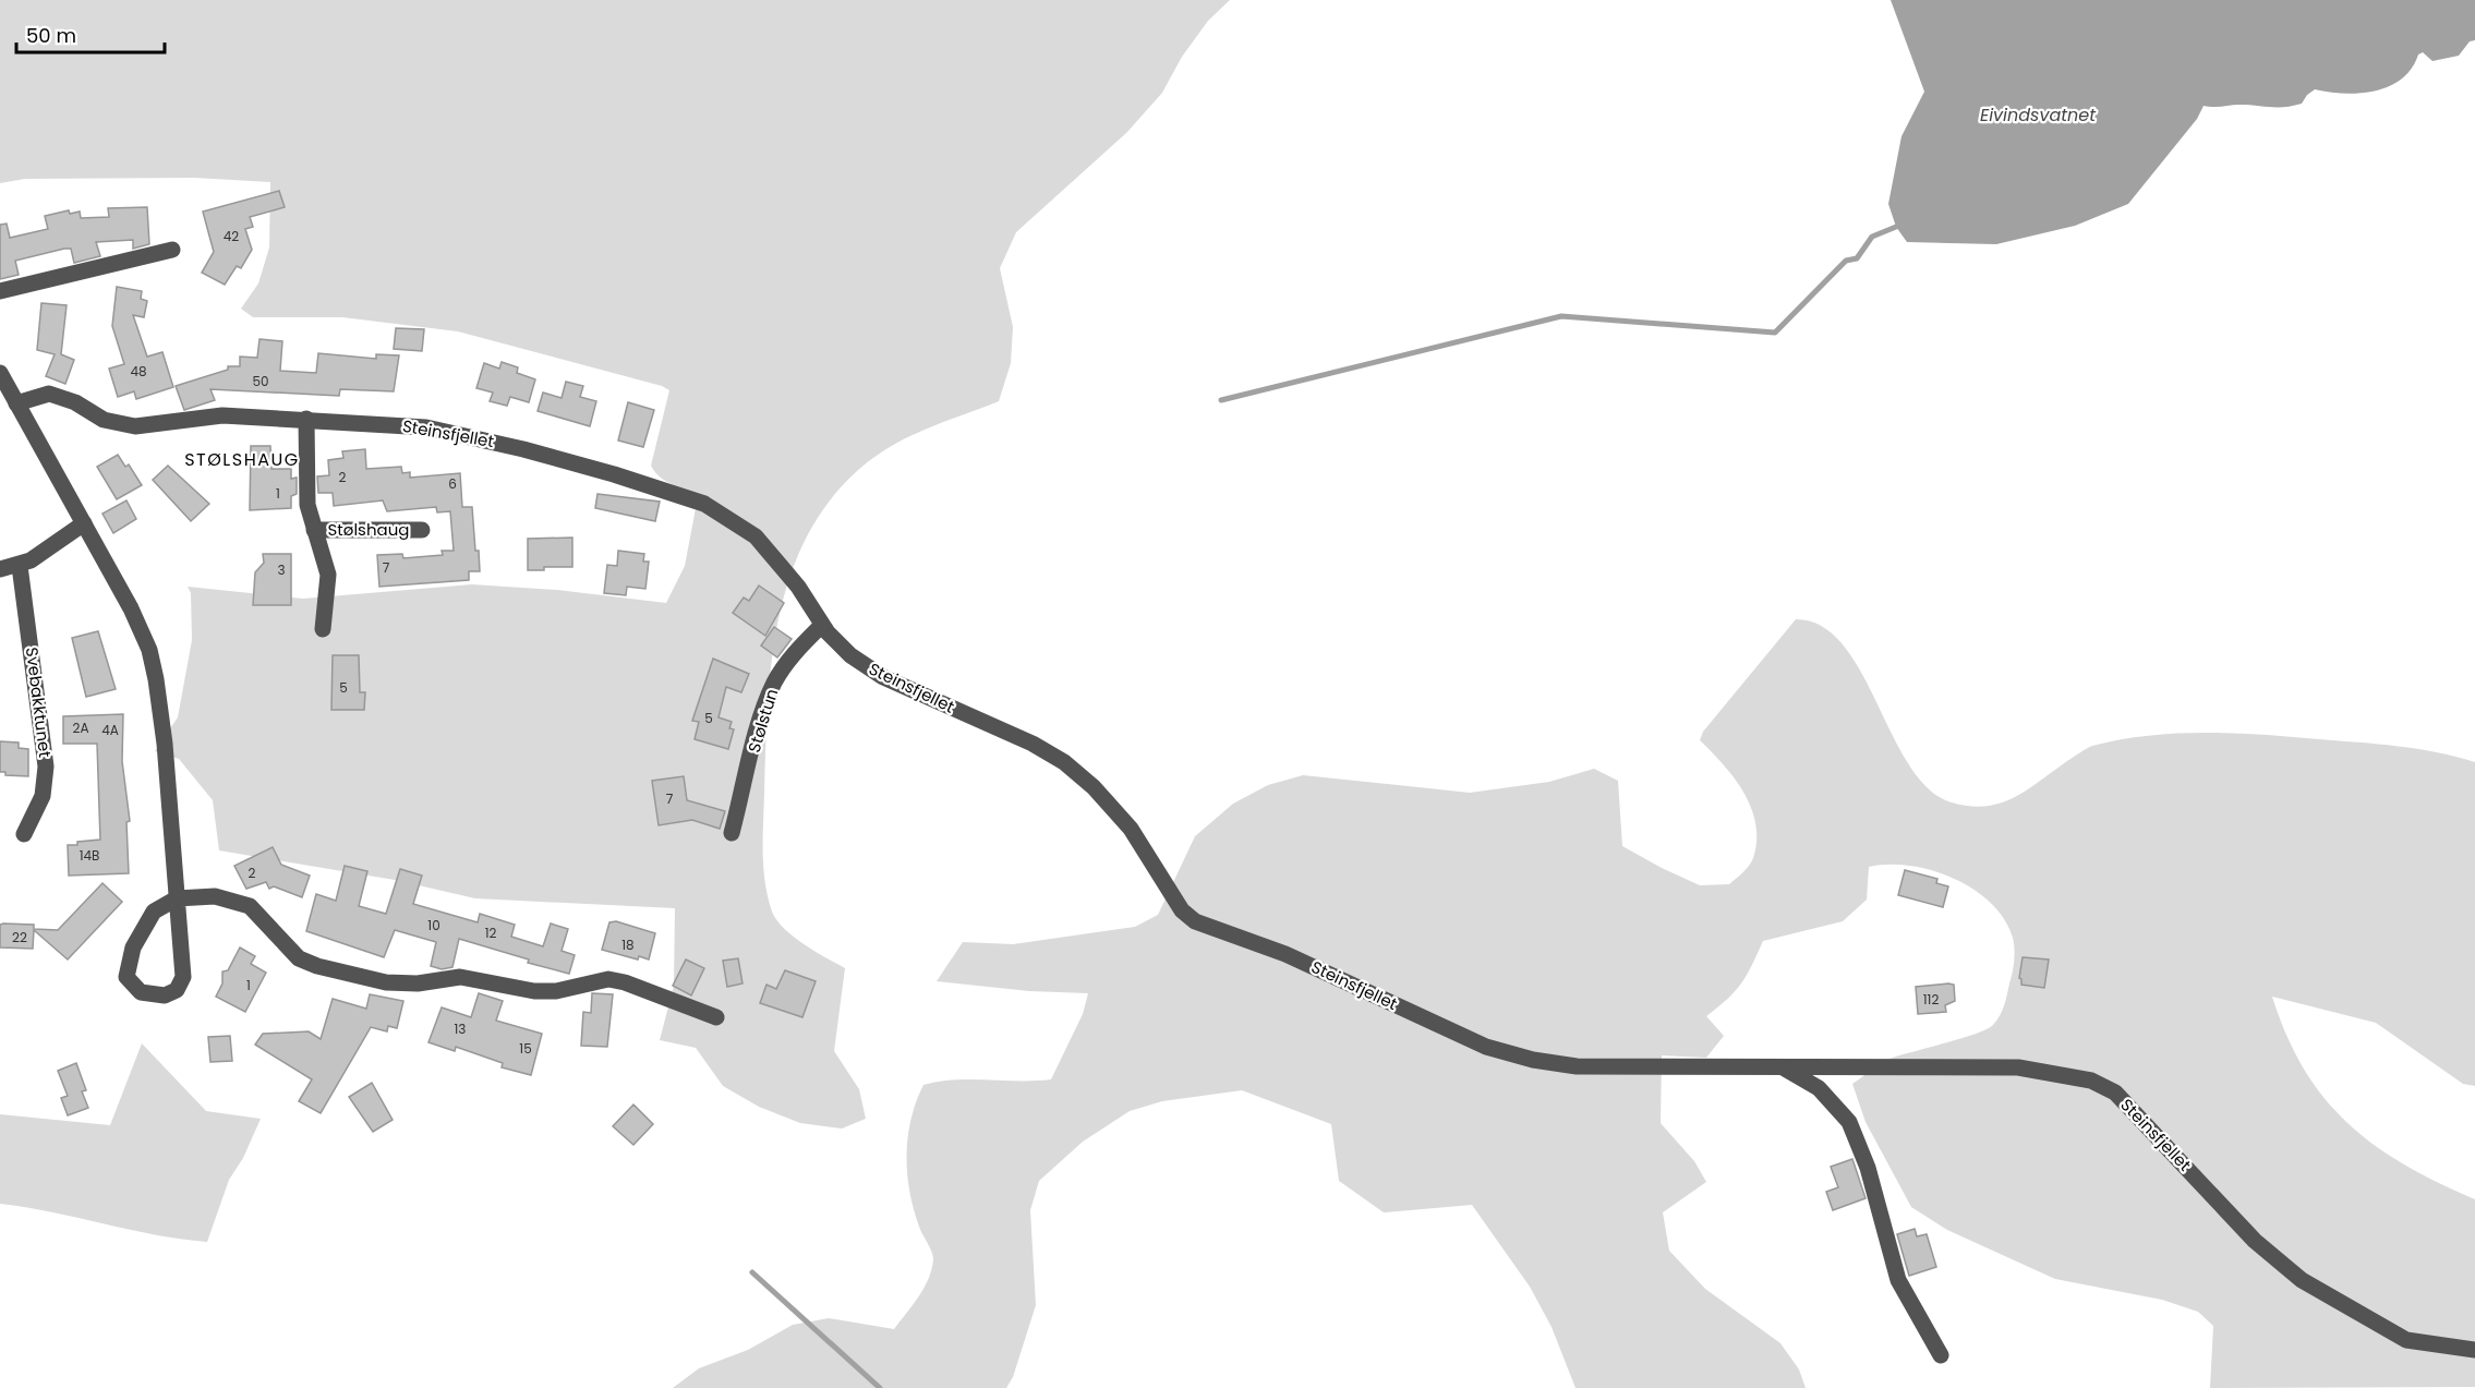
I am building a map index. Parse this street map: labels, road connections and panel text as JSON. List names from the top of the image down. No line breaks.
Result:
{"streets":{"street":["Steinsfjellet","Stølshaug","Svebakktunet","Stølstun"]},"crossings":[["Steinsfjellet","Stølshaug"],["Steinsfjellet","Stølstun"]],"districts":["STØLSHAUG"],"water":["Eivindsvatnet"],"house_numbers":["42","48","50","2","6","1","7","3","5","5","2A","4A","7","14B","2","10","12","22","18","1","112","13","15"],"scale_bar":"50 m"}
